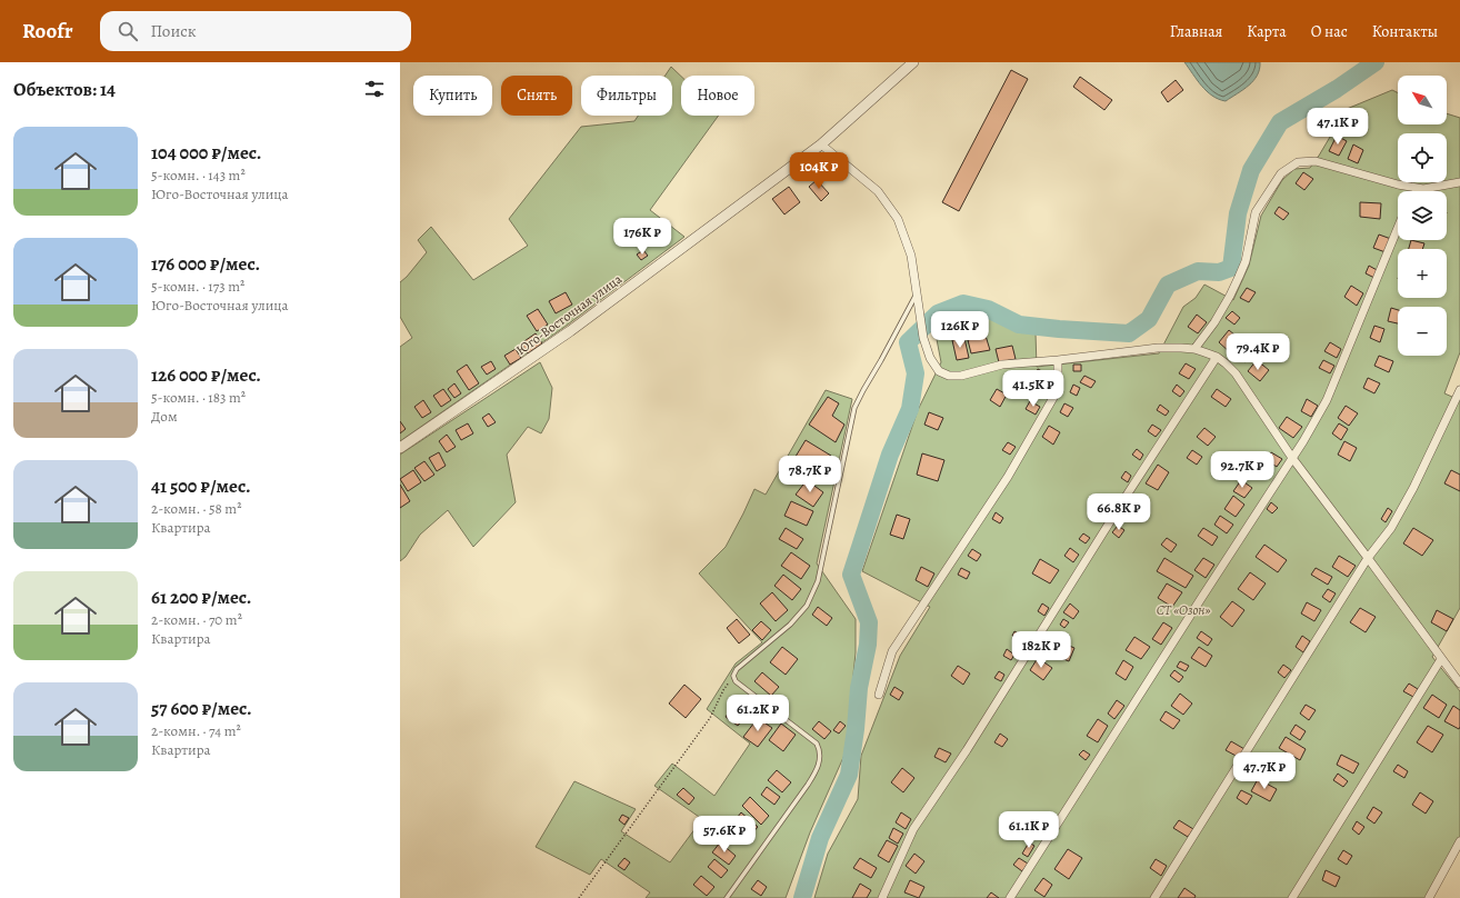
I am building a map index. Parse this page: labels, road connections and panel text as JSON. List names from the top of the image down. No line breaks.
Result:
{"streets":{"street":["Юго-Восточная улица"]},"parks":["СТ «Озон»"],"north":"top left","page":{"header":"Roofr","search":"Поиск","nav":["Главная","Карта","О нас","Контакты"],"heading":"Объектов: 14","map_buttons":["+","−"],"chip":["Купить","Снять","Фильтры","Новое"],"price":["47.1K ₽","104K ₽","176K ₽","126K ₽","79.4K ₽","41.5K ₽","92.7K ₽","78.7K ₽","66.8K ₽","182K ₽","61.2K ₽","47.7K ₽","61.1K ₽","57.6K ₽"],"list":[{"name":"104 000 ₽/мес.","note":"5-комн. · 143 m² · Юго-Восточная улица"},{"name":"176 000 ₽/мес.","note":"5-комн. · 173 m² · Юго-Восточная улица"},{"name":"126 000 ₽/мес.","note":"5-комн. · 183 m² · Дом"},{"name":"41 500 ₽/мес.","note":"2-комн. · 58 m² · Квартира"},{"name":"61 200 ₽/мес.","note":"2-комн. · 70 m² · Квартира"},{"name":"57 600 ₽/мес.","note":"2-комн. · 74 m² · Квартира"}]}}
